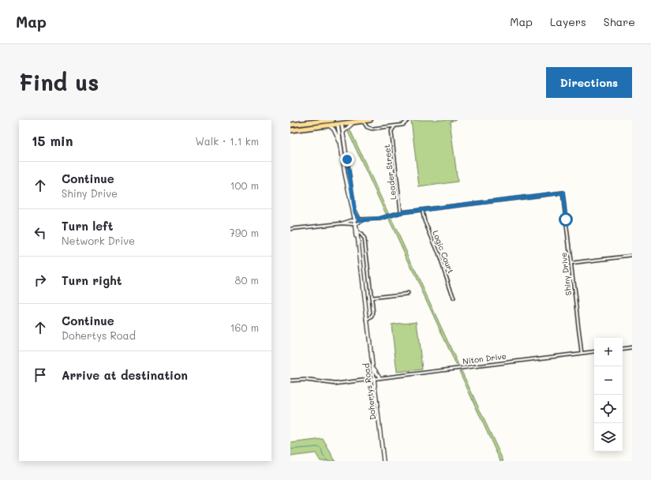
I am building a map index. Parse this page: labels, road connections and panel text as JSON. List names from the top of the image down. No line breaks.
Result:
{"streets":{"main road":["Dohertys Road"],"street":["Leader Street","Logic Court","Shiny Drive","Niton Drive"]},"crossings":[["Logic Court","Shiny Drive"],["Shiny Drive","Niton Drive"],["Niton Drive","Dohertys Road"]],"page":{"header":"Map","nav":["Map","Layers","Share"],"buttons":"Directions","title":"Find us","heading":["15 min","Walk · 1.1 km"],"list":[["Continue","Shiny Drive","100 m"],["Turn left","Network Drive","790 m"],["Turn right","80 m"],["Continue","Dohertys Road","160 m"],"Arrive at destination"],"map_buttons":["+","−"]}}
